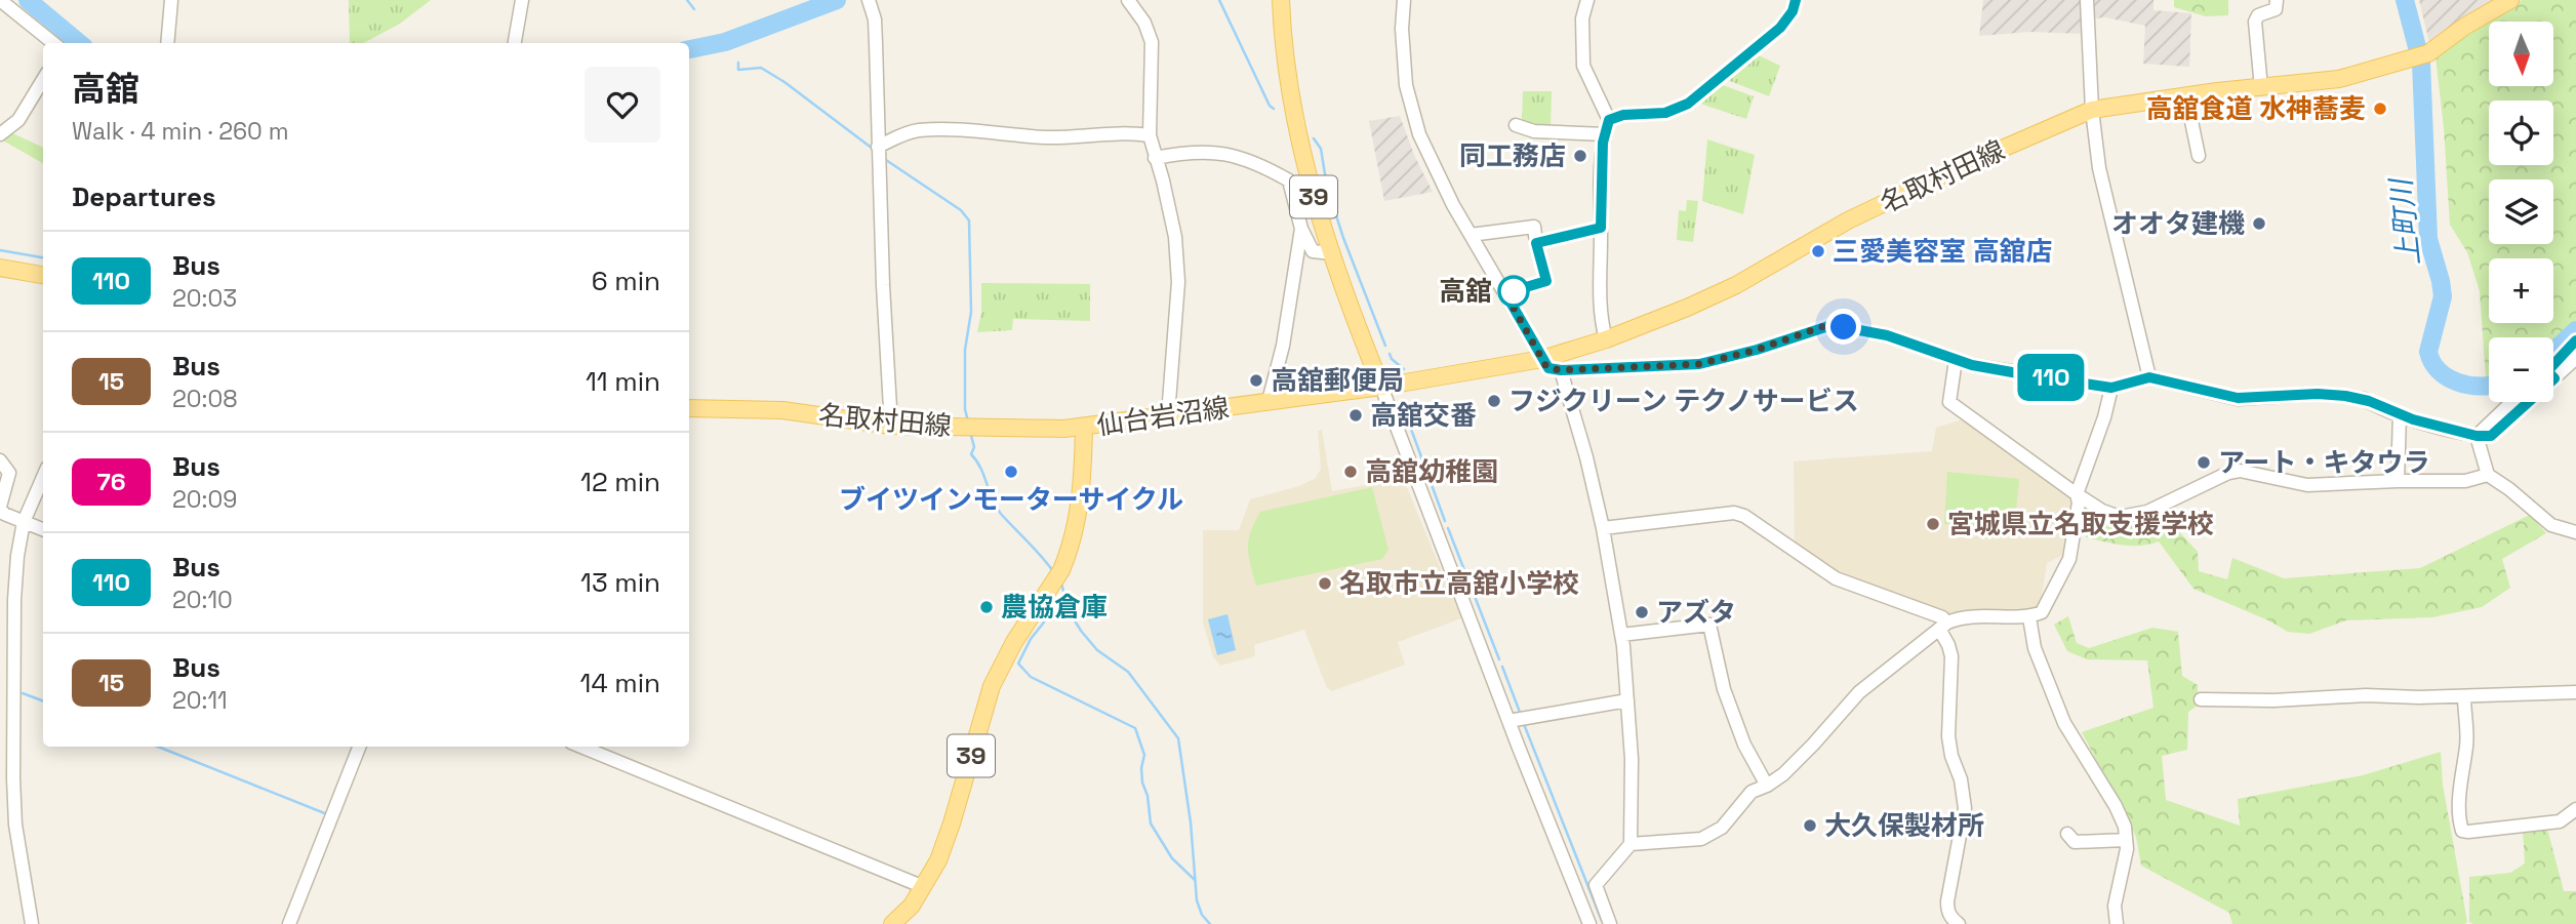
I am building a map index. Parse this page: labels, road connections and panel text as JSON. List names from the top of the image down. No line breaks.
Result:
{"streets":{"main road":["名取村田線","39","仙台岩沼線"]},"crossings":[["名取村田線","39"],["名取村田線","仙台岩沼線"],["39","仙台岩沼線"]],"water":["上町川"],"places":["高舘食道 水神蕎麦","同工務店","オオタ建機","三愛美容室 高舘店","高舘","高舘郵便局","フジクリーン テクノサービス","高舘交番","アート・キタウラ","ブイツインモーターサイクル","高舘幼稚園","宮城県立名取支援学校","名取市立高舘小学校","農協倉庫","アズタ","大久保製材所"],"lines":["bus line 110"],"north":"bottom","page":{"on_map":"110","map_buttons":["+","−"],"heading":[["高舘","Walk · 4 min · 260 m"],"Departures"],"list":[{"mark":"110","name":"Bus","note":"20:03","value":"6 min"},{"mark":"15","name":"Bus","note":"20:08","value":"11 min"},{"mark":"76","name":"Bus","note":"20:09","value":"12 min"},{"mark":"110","name":"Bus","note":"20:10","value":"13 min"},{"mark":"15","name":"Bus","note":"20:11","value":"14 min"}]}}
